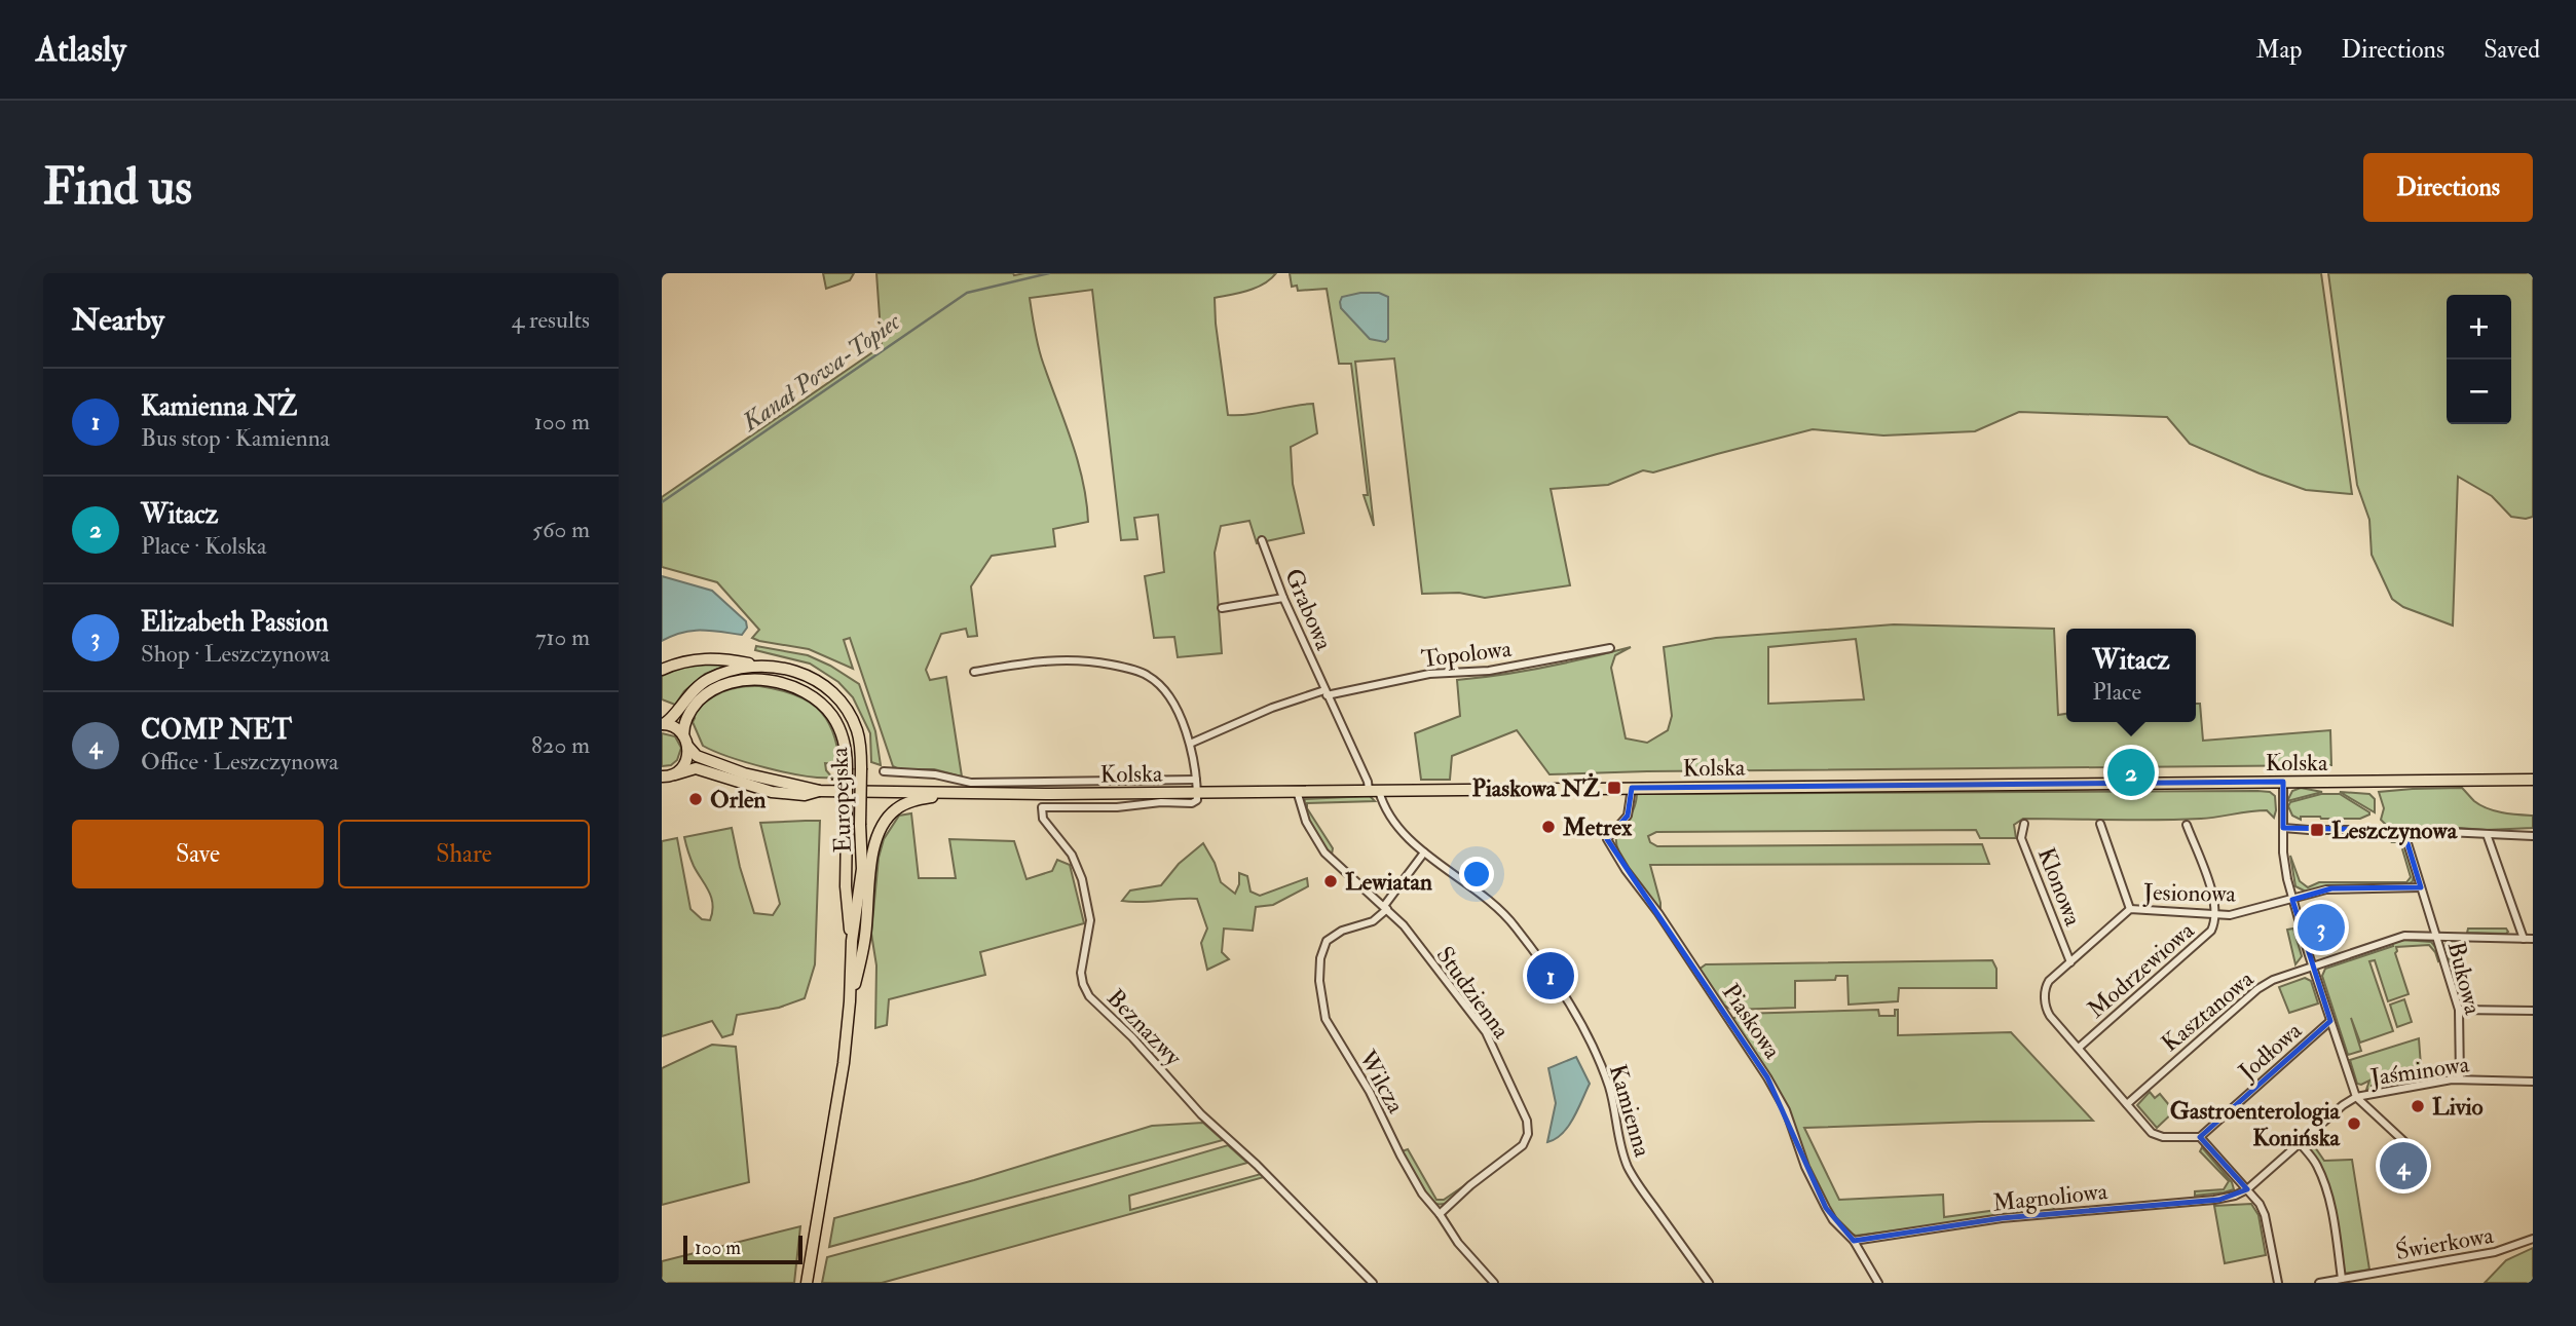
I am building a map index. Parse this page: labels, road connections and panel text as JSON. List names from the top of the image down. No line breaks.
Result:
{"streets":{"main road":["Kolska","Europejska"],"street":["Grabowa","Topolowa","Klonowa","Jesionowa","Modrzewiowa","Bukowa","Studzienna","Kasztanowa","Piaskowa","Beznazwy","Jodłowa","Jaśminowa","Wilcza","Kamienna","Magnoliowa","Świerkowa"]},"crossings":[["Grabowa","Topolowa"],["Kolska","Studzienna"],["Kolska","Piaskowa"],["Kolska","Beznazwy"],["Kolska","Kamienna"],["Klonowa","Jesionowa"],["Jesionowa","Modrzewiowa"],["Jesionowa","Kasztanowa"],["Jesionowa","Jodłowa"],["Bukowa","Kasztanowa"],["Bukowa","Jaśminowa"],["Studzienna","Wilcza"],["Piaskowa","Magnoliowa"],["Wilcza","Kamienna"]],"water":["Kanał Powa-Topiec"],"places":{"transit":["Piaskowa NŻ","Leszczynowa"],"other":["Orlen","Metrex","Lewiatan","Livio","Gastroenterologia Konińska"]},"scale_bar":"100 m","page":{"header":"Atlasly","nav":["Map","Directions","Saved"],"buttons":["Directions",["Save","Share"]],"title":"Find us","heading":["Nearby","4 results"],"map_buttons":["+","−"],"list":[{"mark":"1","name":"Kamienna NŻ","note":"Bus stop · Kamienna","value":"100 m"},{"mark":"2","name":"Witacz","note":"Place · Kolska","value":"560 m"},{"mark":"3","name":"Elizabeth Passion","note":"Shop · Leszczynowa","value":"710 m"},{"mark":"4","name":"COMP NET","note":"Office · Leszczynowa","value":"820 m"}],"popup":["Witacz","Place"],"pins":["2","3","1","4"],"scale":"100 m"}}
